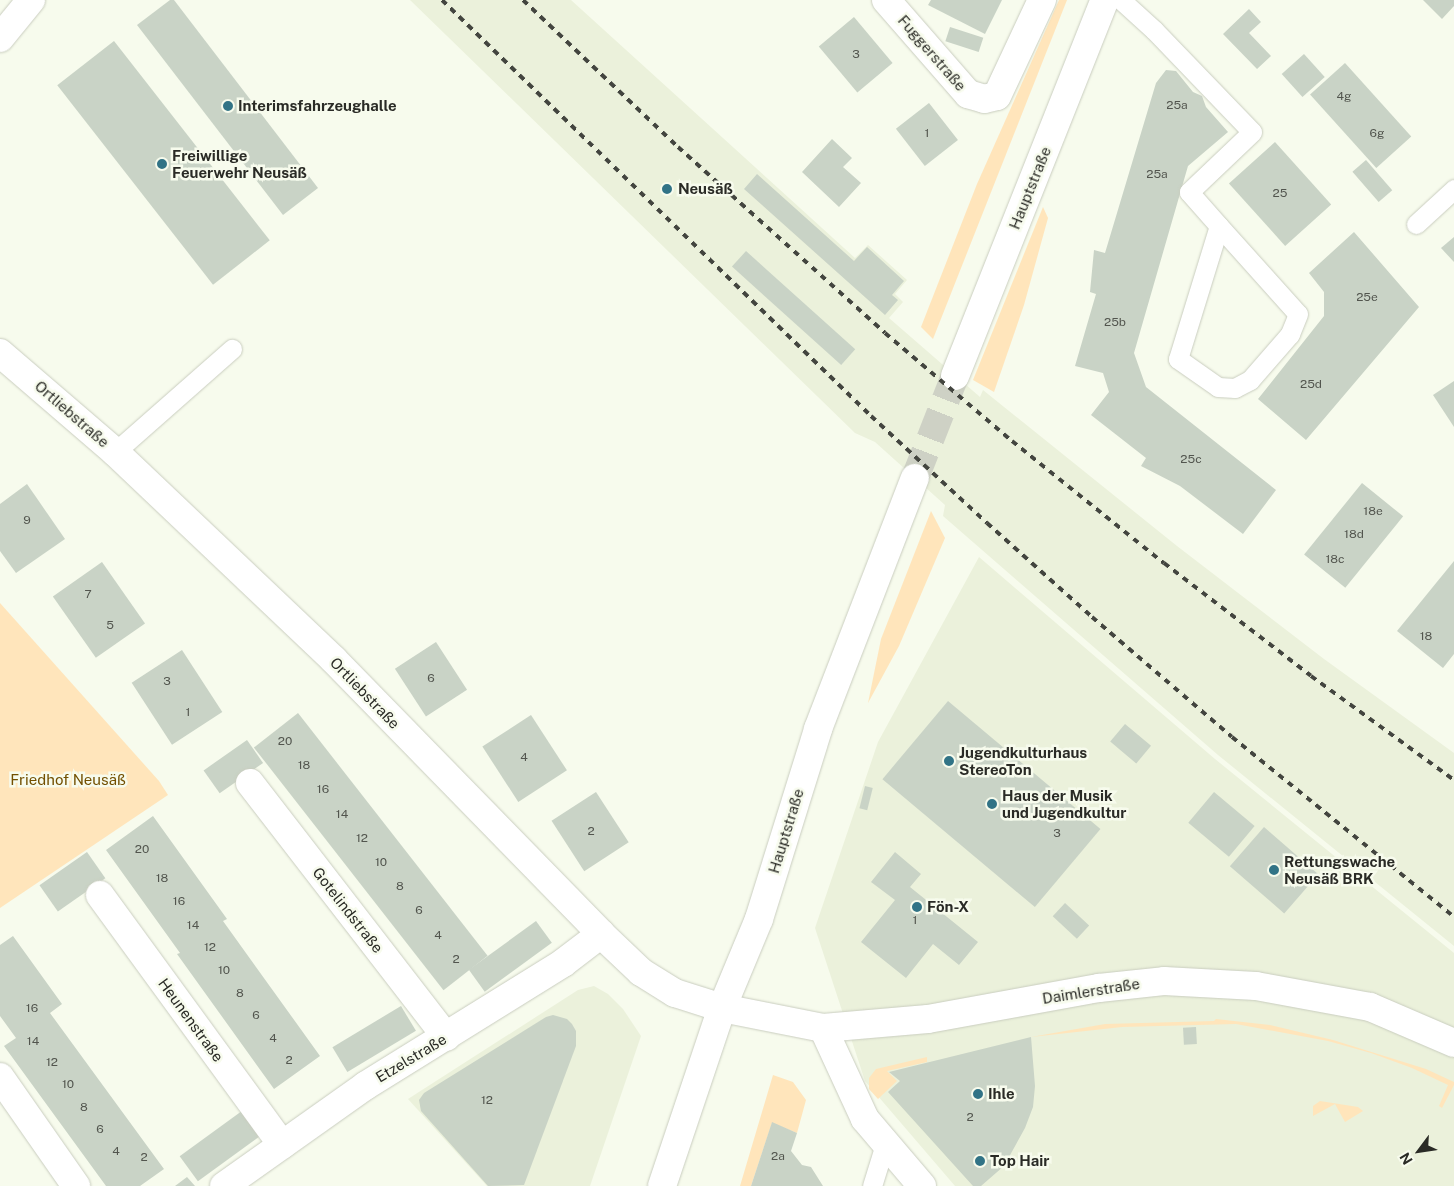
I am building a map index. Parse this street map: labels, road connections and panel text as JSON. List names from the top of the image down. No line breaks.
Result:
{"streets":{"street":["Fuggerstraße","Hauptstraße","Ortliebstraße","Gotelindstraße","Daimlerstraße","Heunenstraße","Etzelstraße"]},"crossings":[["Hauptstraße","Ortliebstraße"],["Hauptstraße","Daimlerstraße"],["Ortliebstraße","Daimlerstraße"],["Ortliebstraße","Etzelstraße"],["Gotelindstraße","Etzelstraße"],["Heunenstraße","Etzelstraße"]],"parks":["Friedhof Neusäß"],"places":["Interimsfahrzeughalle","Freiwillige Feuerwehr Neusäß","Neusäß","Jugendkulturhaus StereoTon","Haus der Musik und Jugendkultur","Rettungswache Neusäß BRK","Fön-X","Ihle","Top Hair"],"house_numbers":["3","4g","25a","1","6g","25a","25","25e","25b","25d","25c","18e","9","18d","18c","7","5","18","6","3","1","20","4","18","16","14","2","3","12","20","10","18","8","16","6","1","14","4","12","2","10","8","16","6","4","14","2","12","10","12","8","2","6","4","2a","2"],"north":"bottom left"}
